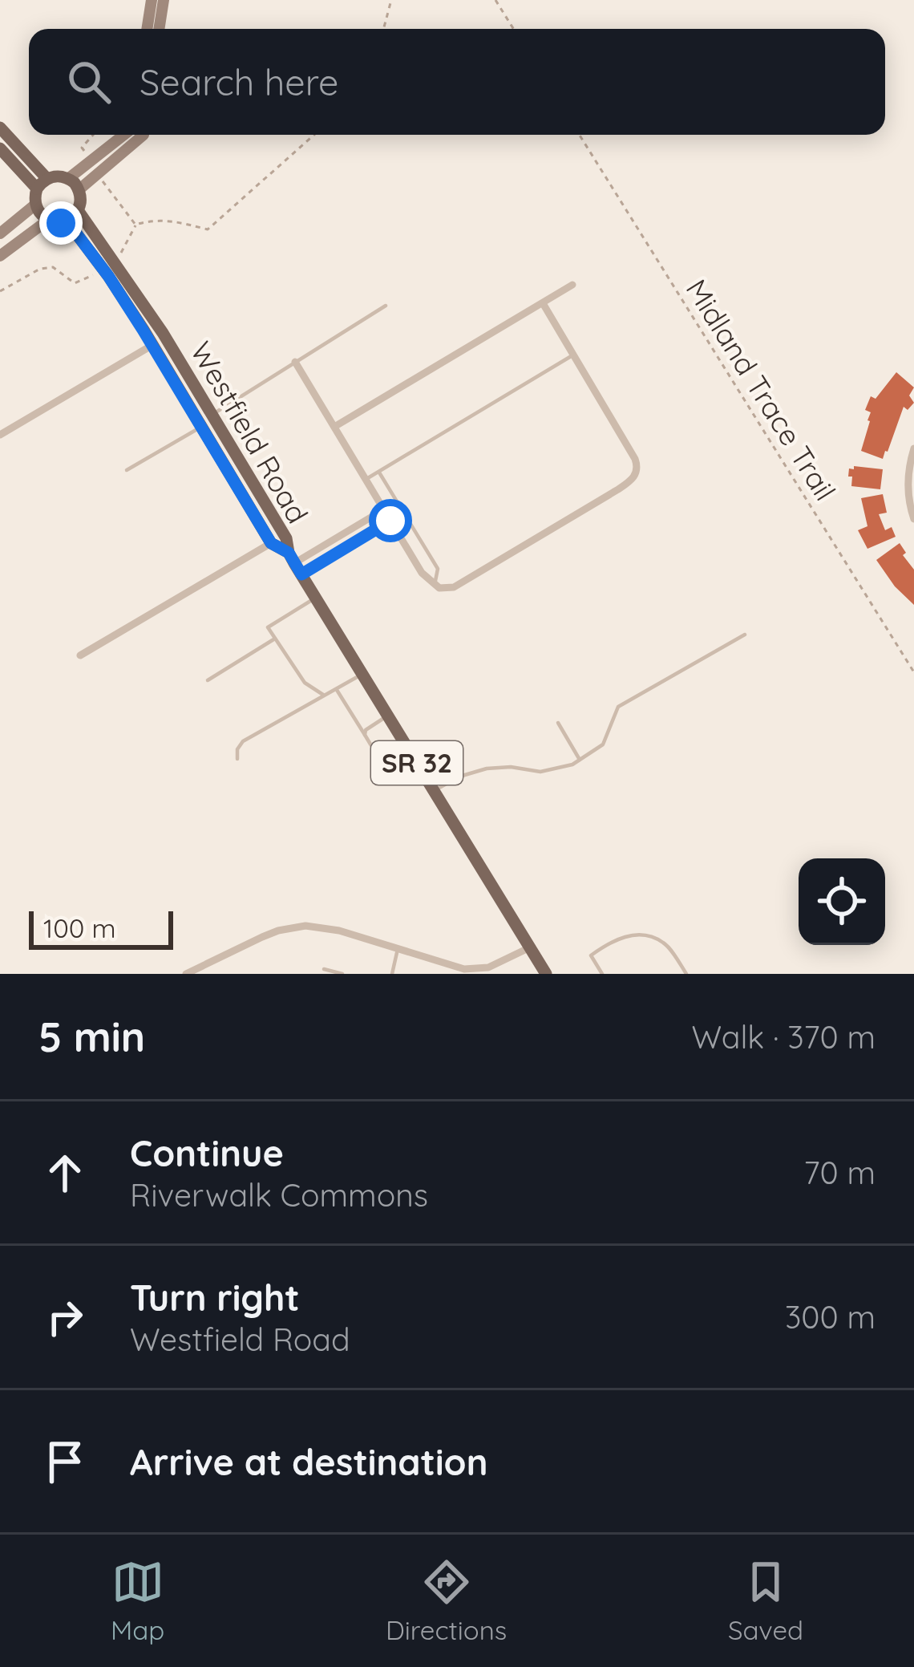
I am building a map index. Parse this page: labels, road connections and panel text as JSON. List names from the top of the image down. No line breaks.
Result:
{"streets":{"main road":["Westfield Road","SR 32"],"path":["Midland Trace Trail"]},"scale_bar":"100 m","page":{"search":"Search here","scale":"100 m","heading":["5 min","Walk · 370 m"],"list":[["Continue","Riverwalk Commons","70 m"],["Turn right","Westfield Road","300 m"],"Arrive at destination"],"nav":["Map","Directions","Saved"]}}
